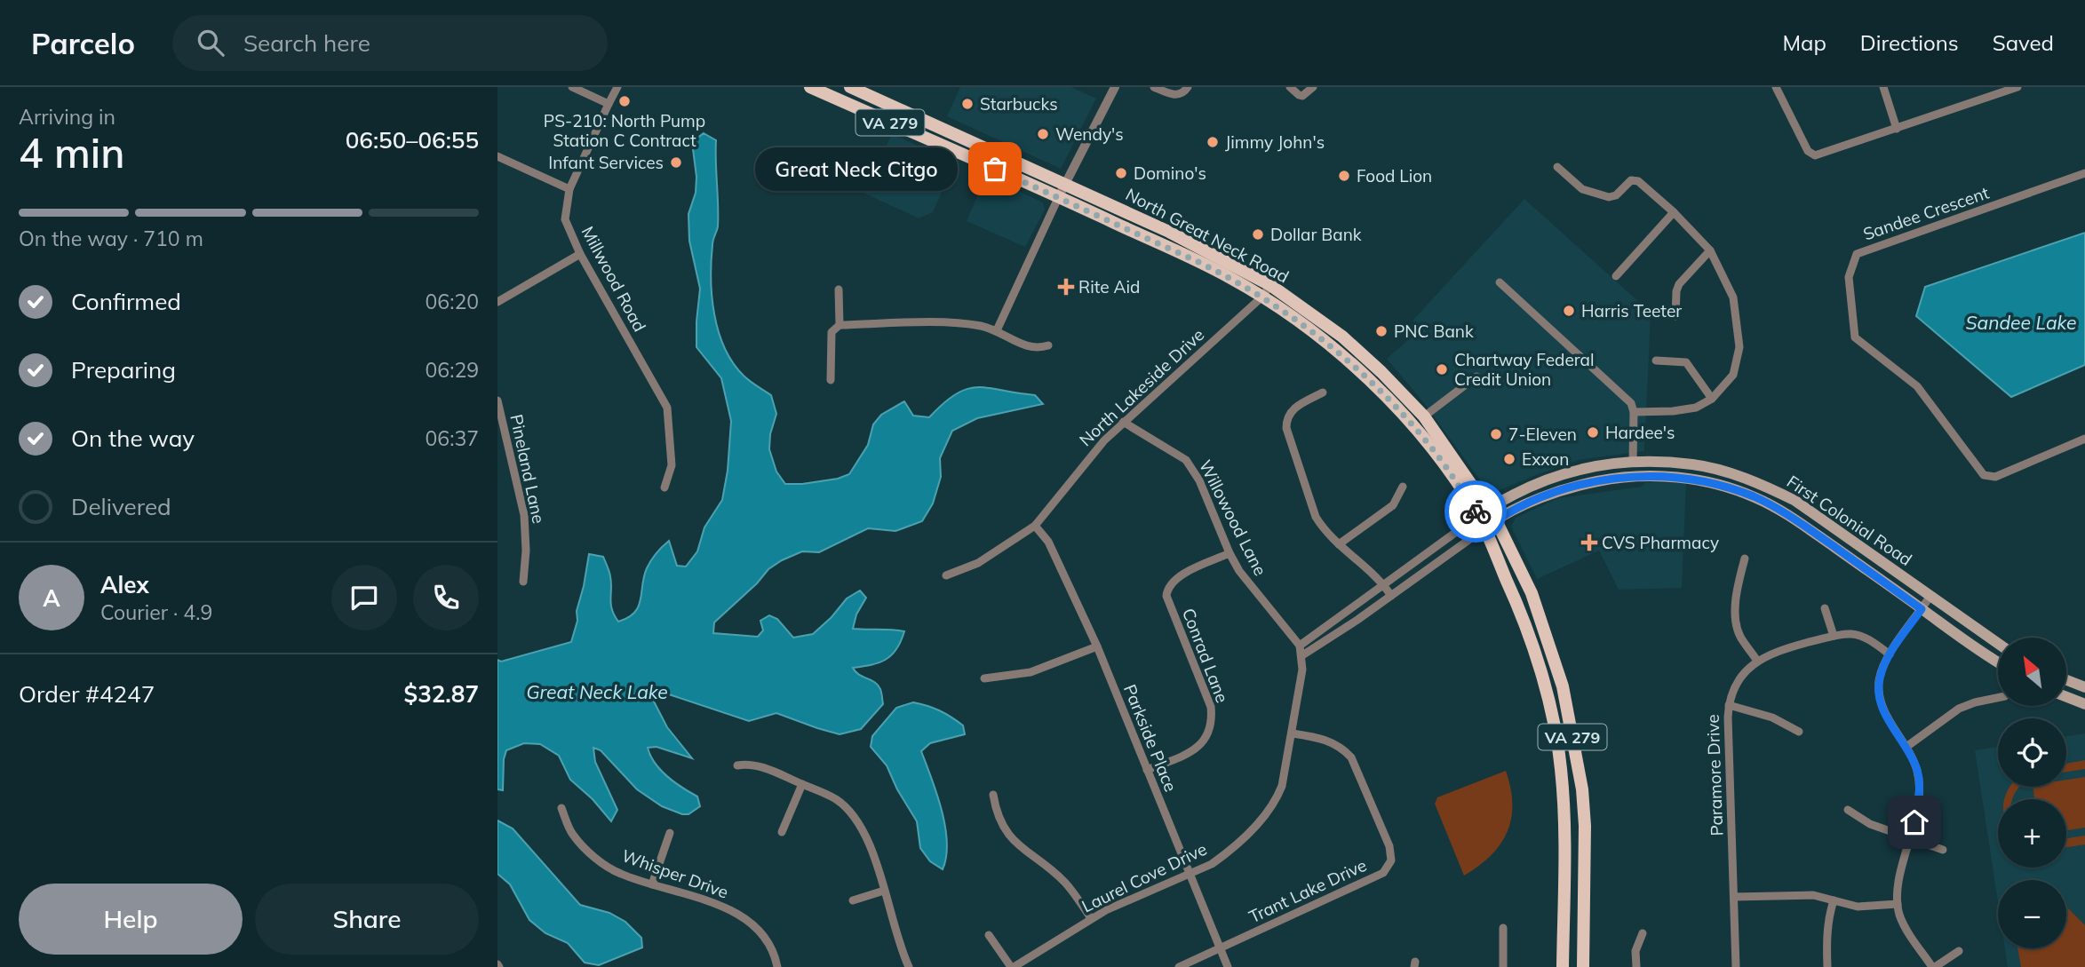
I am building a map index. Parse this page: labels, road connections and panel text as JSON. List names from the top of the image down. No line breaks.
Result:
{"streets":{"main road":["VA 279","North Great Neck Road","First Colonial Road"],"street":["Sandee Crescent","Millwood Road","North Lakeside Drive","Pineland Lane","Willowood Lane","Conrad Lane","Parkside Place","Paramore Drive","Whisper Drive","Laurel Cove Drive","Trant Lake Drive"]},"crossings":[["North Great Neck Road","North Lakeside Drive"],["North Great Neck Road","First Colonial Road"],["North Lakeside Drive","Willowood Lane"],["North Lakeside Drive","Parkside Place"],["Willowood Lane","Conrad Lane"],["Willowood Lane","Laurel Cove Drive"],["Conrad Lane","Parkside Place"],["Parkside Place","Laurel Cove Drive"],["Parkside Place","Trant Lake Drive"],["Laurel Cove Drive","Trant Lake Drive"]],"water":["Sandee Lake","Great Neck Lake"],"places":{"other":["PS-210: North Pump Station C Contract","Starbucks","Wendy's","Jimmy John's","Infant Services","Great Neck Citgo","Domino's","Food Lion","Dollar Bank","Harris Teeter","PNC Bank","Chartway Federal Credit Union","Hardee's","7-Eleven","Exxon"],"health":["Rite Aid","CVS Pharmacy"]},"north":"top left","page":{"header":"Parcelo","search":"Search here","nav":["Map","Directions","Saved"],"heading":["4 min","Arriving in","06:50–06:55"],"panel":["Alex","Courier · 4.9","Order #4247","$32.87"],"bubble":"Great Neck Citgo","bar":"On the way · 710 m","list":[["Confirmed","06:20"],["Preparing","06:29"],["On the way","06:37"],"Delivered"],"round":"A","map_buttons":["+","−"],"buttons":["Help","Share"]}}
